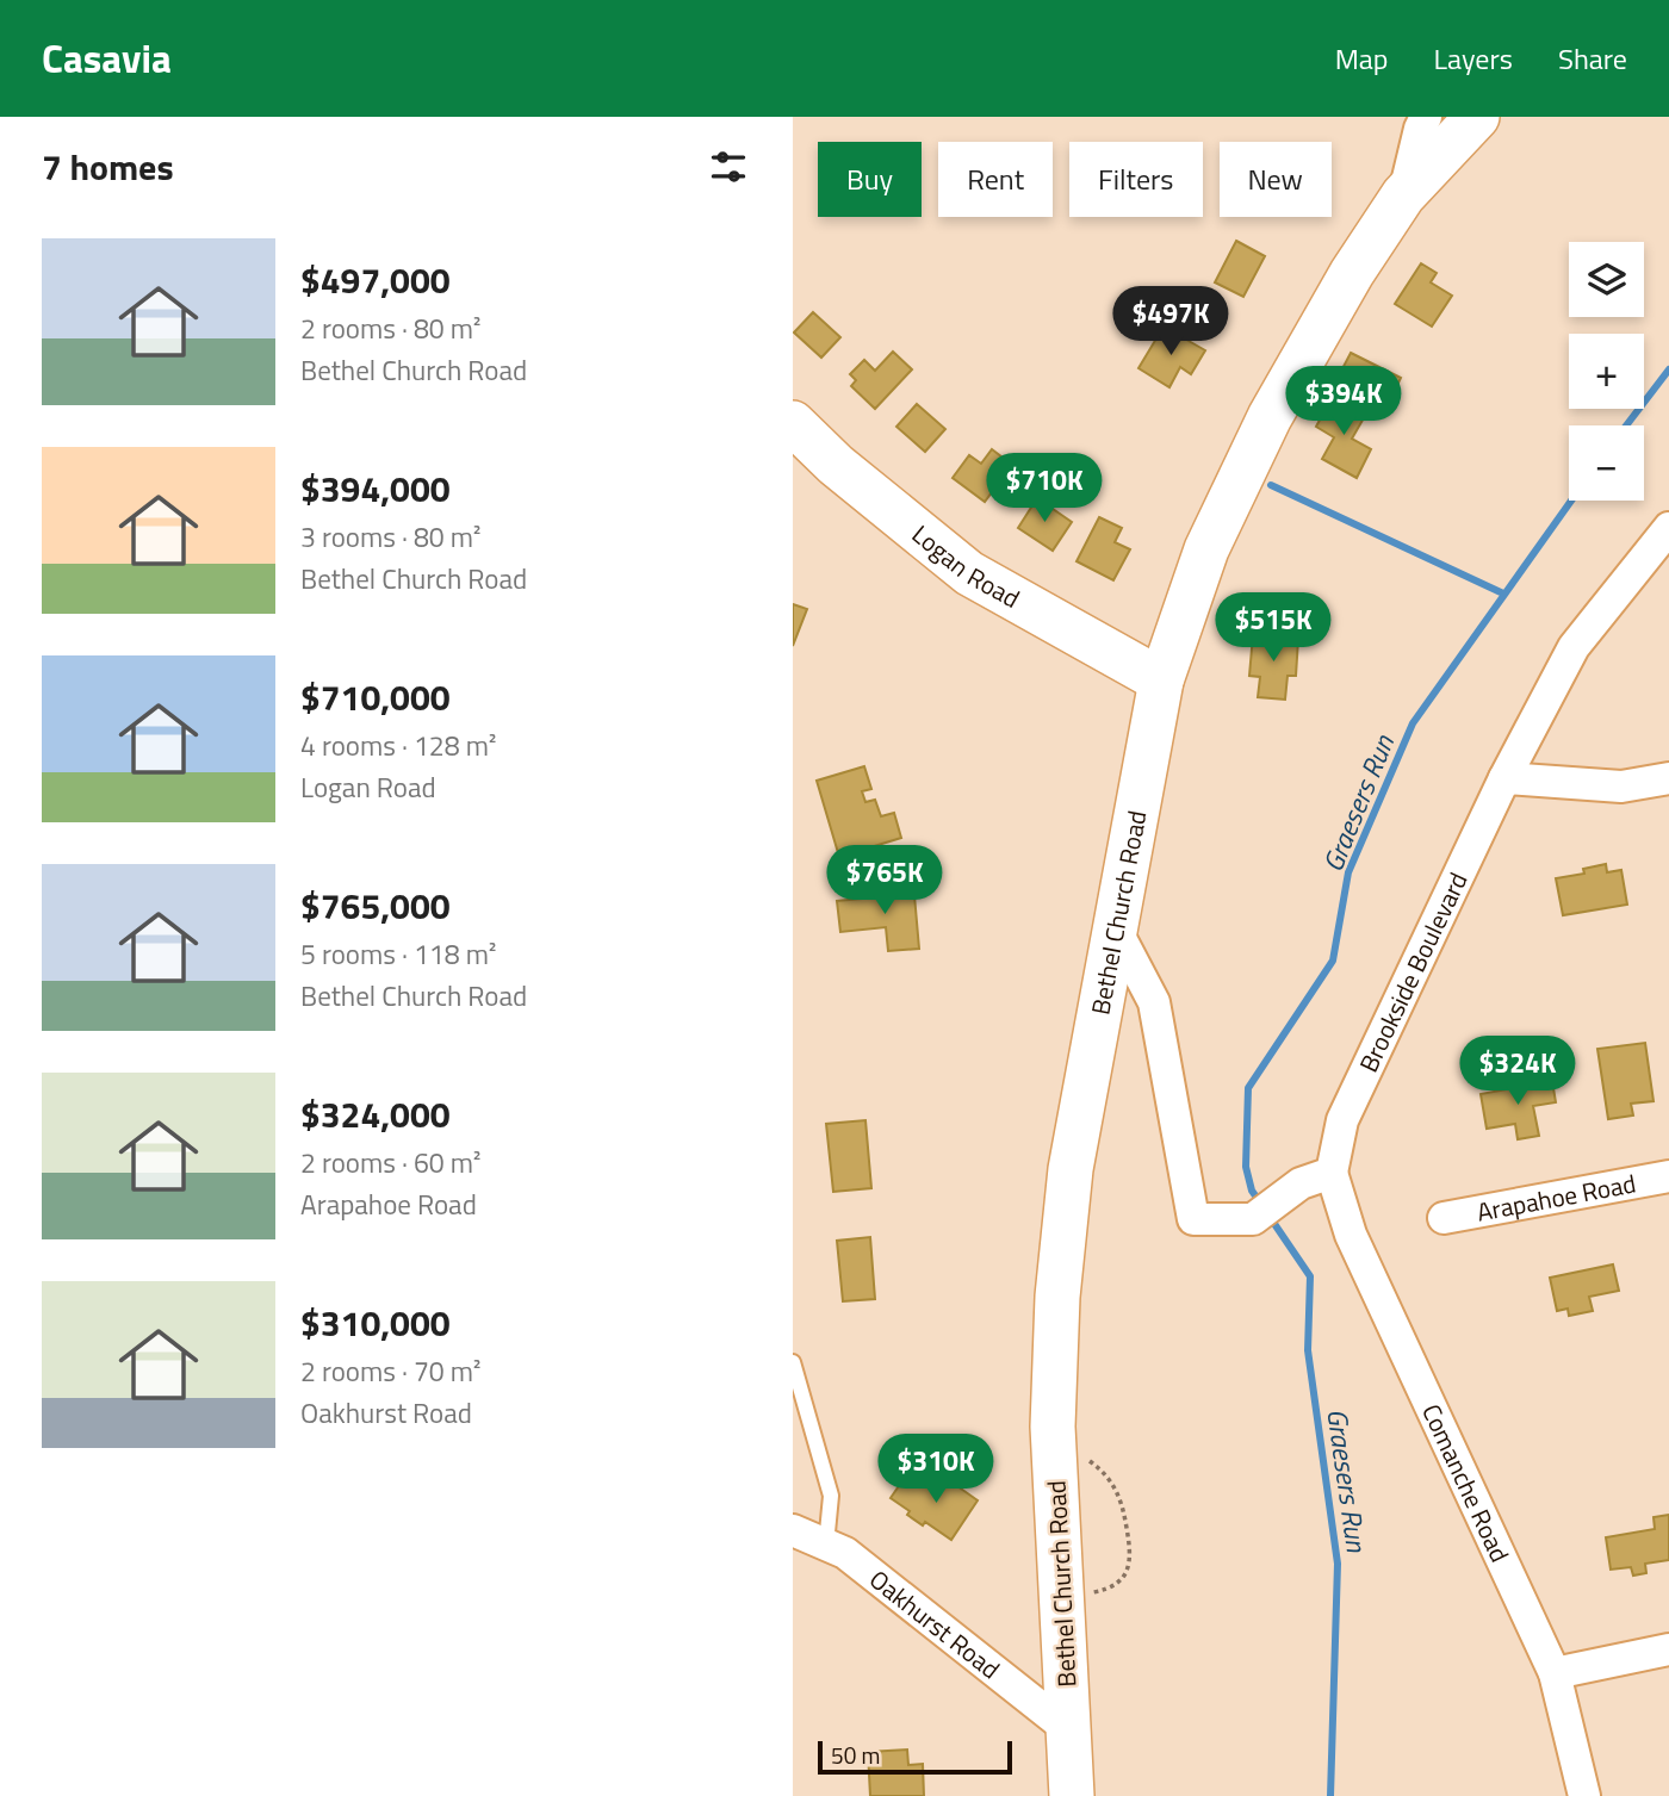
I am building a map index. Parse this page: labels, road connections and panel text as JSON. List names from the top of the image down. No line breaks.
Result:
{"streets":{"street":["Logan Road","Bethel Church Road","Brookside Boulevard","Arapahoe Road","Comanche Road","Oakhurst Road"]},"crossings":[["Logan Road","Bethel Church Road"],["Bethel Church Road","Oakhurst Road"],["Brookside Boulevard","Comanche Road"]],"water":["Graesers Run"],"scale_bar":"50 m","page":{"header":"Casavia","nav":["Map","Layers","Share"],"heading":"7 homes","chip":["Buy","Rent","Filters","New"],"list":[{"name":"$497,000","note":"2 rooms · 80 m² · Bethel Church Road"},{"name":"$394,000","note":"3 rooms · 80 m² · Bethel Church Road"},{"name":"$710,000","note":"4 rooms · 128 m² · Logan Road"},{"name":"$765,000","note":"5 rooms · 118 m² · Bethel Church Road"},{"name":"$324,000","note":"2 rooms · 60 m² · Arapahoe Road"},{"name":"$310,000","note":"2 rooms · 70 m² · Oakhurst Road"}],"map_buttons":["+","−"],"price":["$497K","$394K","$710K","$515K","$765K","$324K","$310K"],"scale":"50 m"}}
